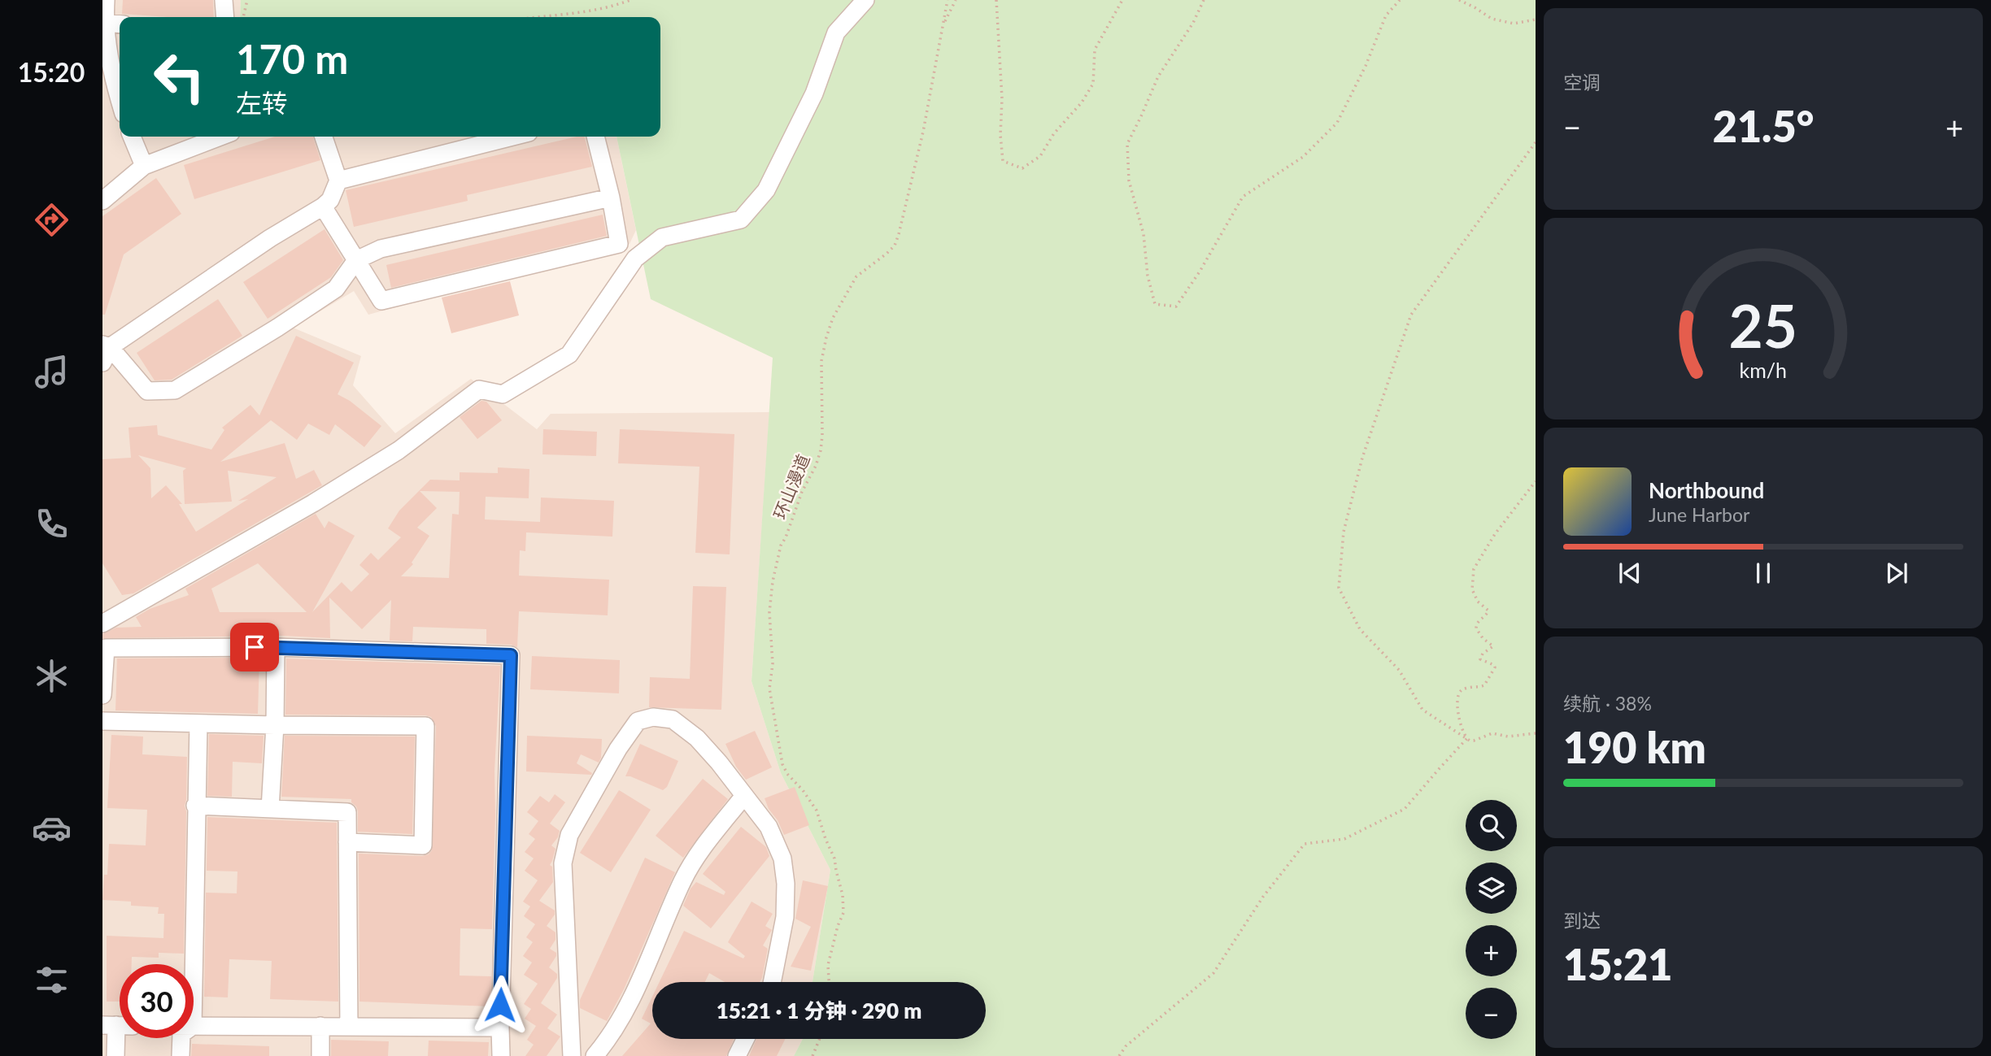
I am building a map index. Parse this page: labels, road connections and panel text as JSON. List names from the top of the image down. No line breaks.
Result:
{"streets":{"path":["环山漫道"]},"page":{"tabs":"15:20","tile":["空调",["续航 · 38%","190 km"],["到达","15:21"]],"turn":["170 m","左转"],"heat":["−","21.5°","+"],"song":["Northbound","June Harbor"],"map_buttons":["+","−"],"limit":"30","trip":"15:21 · 1 分钟 · 290 m","gauge":["25","km/h"]}}
